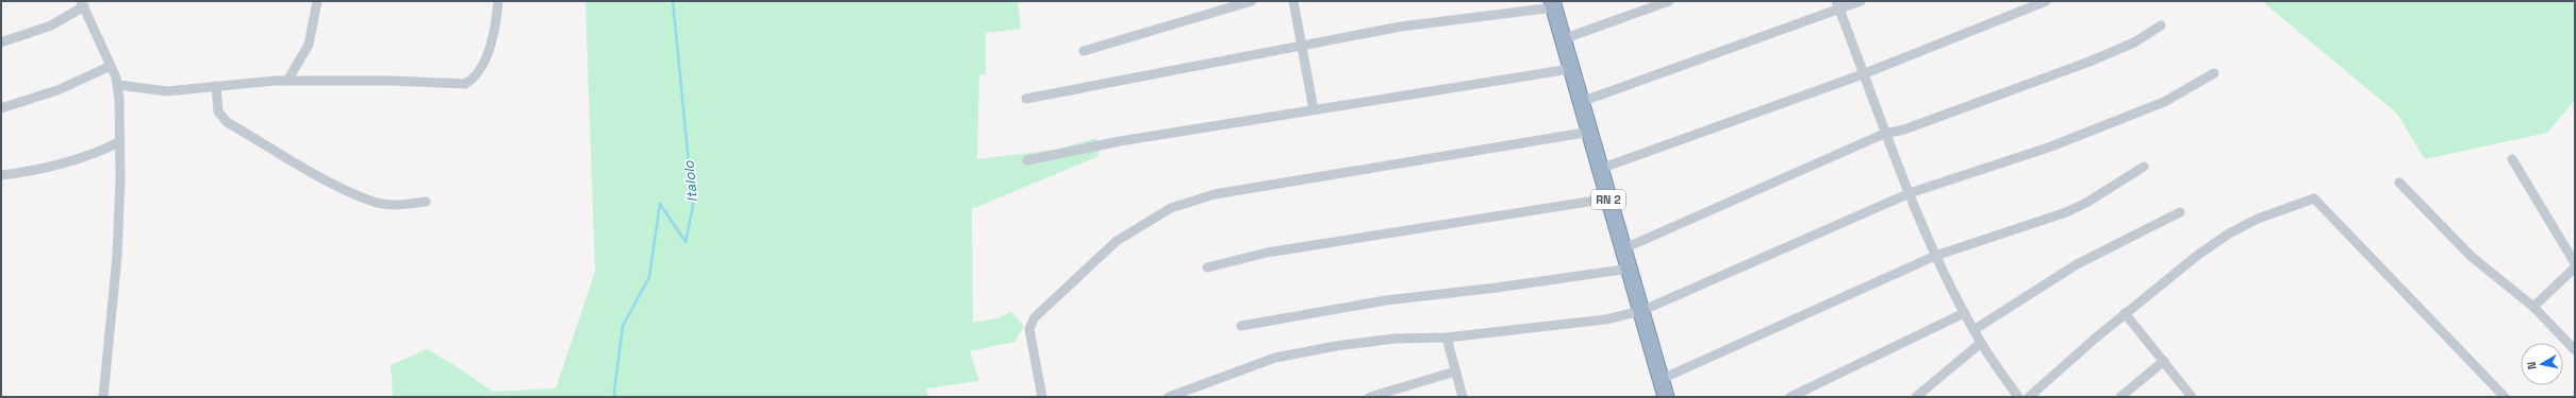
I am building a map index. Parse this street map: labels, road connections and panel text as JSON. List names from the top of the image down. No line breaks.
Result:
{"streets":{"highway":["RN 2"]},"water":["Italolo"],"north":"left"}
